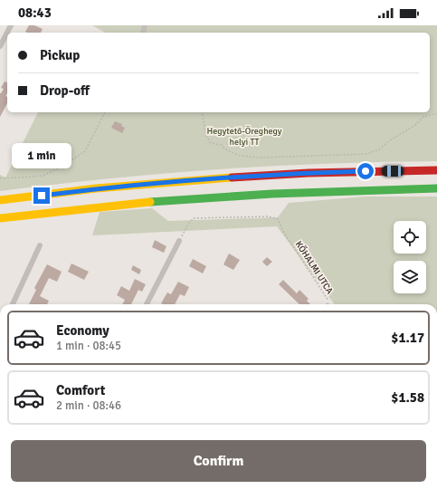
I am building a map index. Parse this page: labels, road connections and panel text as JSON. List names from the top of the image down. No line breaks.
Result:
{"streets":{"path":["KŐHALMI UTCA"]},"parks":["Hegytető-Öreghegy helyi TT"],"page":{"status":"08:43","banner":["Pickup","Drop-off"],"bubble":"1 min","list":[{"name":"Economy","note":"1 min · 08:45","value":"$1.17"},{"name":"Comfort","note":"2 min · 08:46","value":"$1.58"}],"buttons":"Confirm"}}
